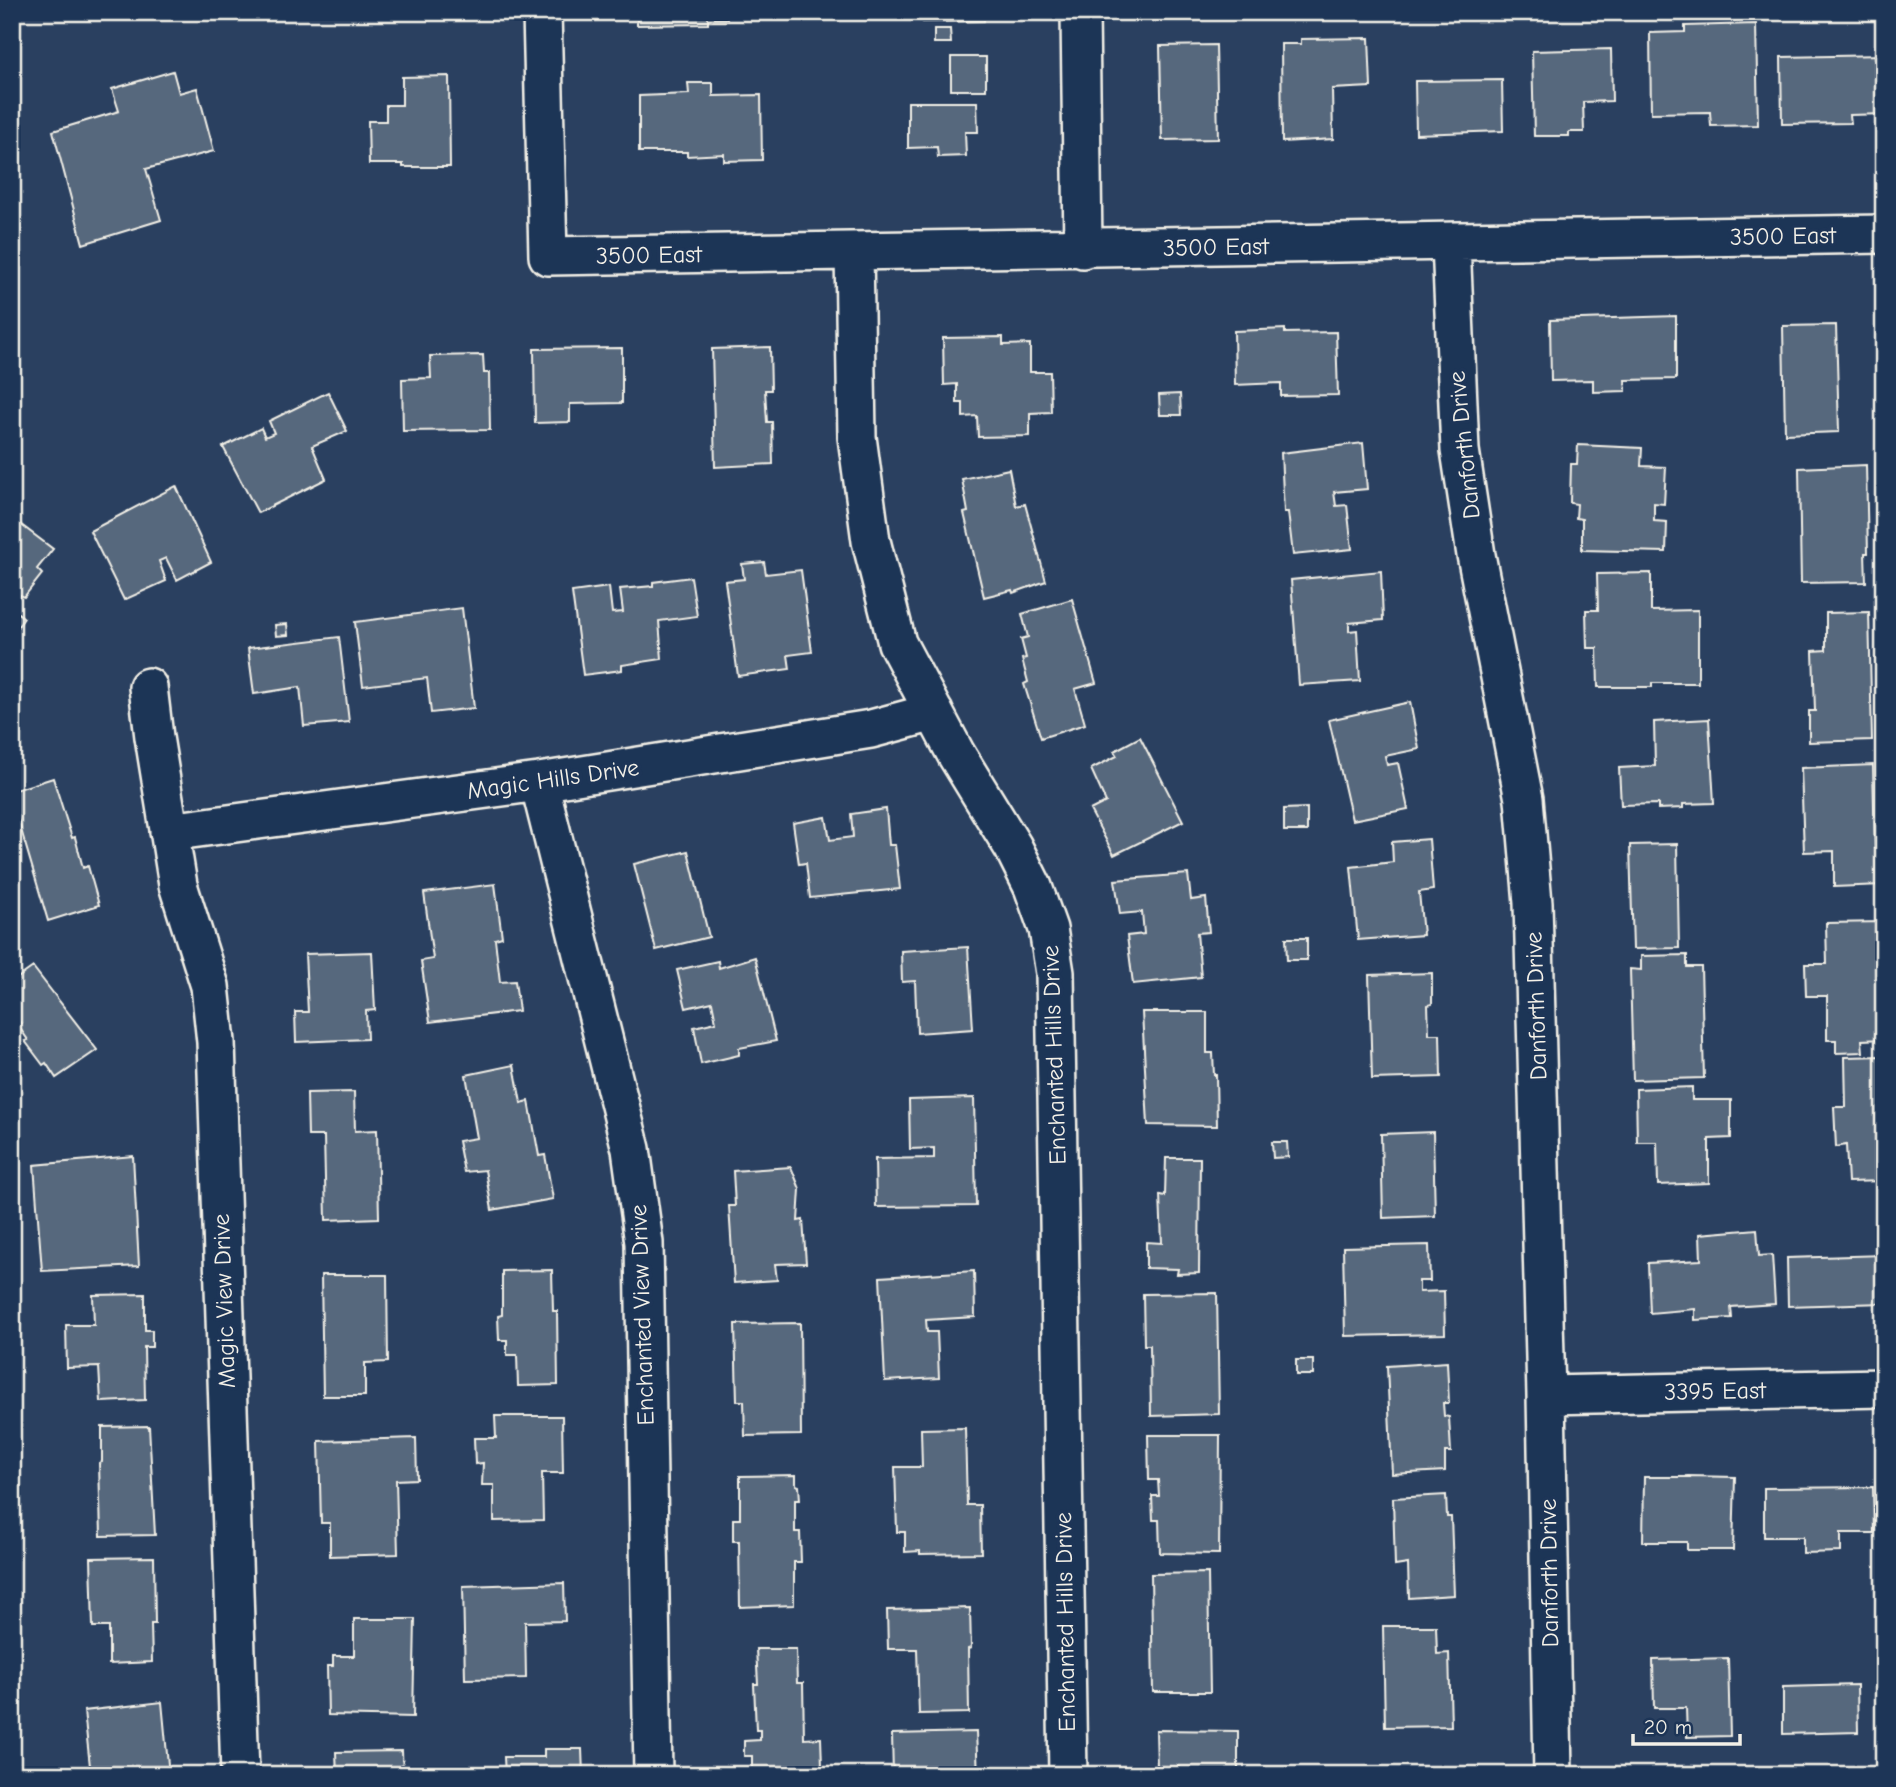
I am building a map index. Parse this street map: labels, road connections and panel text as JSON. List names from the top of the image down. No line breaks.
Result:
{"streets":{"street":["3500 East","Danforth Drive","Magic Hills Drive","Enchanted Hills Drive","Magic View Drive","Enchanted View Drive","3395 East"]},"crossings":[["3500 East","Danforth Drive"],["3500 East","Enchanted Hills Drive"],["Danforth Drive","3395 East"],["Magic Hills Drive","Enchanted Hills Drive"],["Magic Hills Drive","Magic View Drive"],["Magic Hills Drive","Enchanted View Drive"]],"scale_bar":"20 m"}
